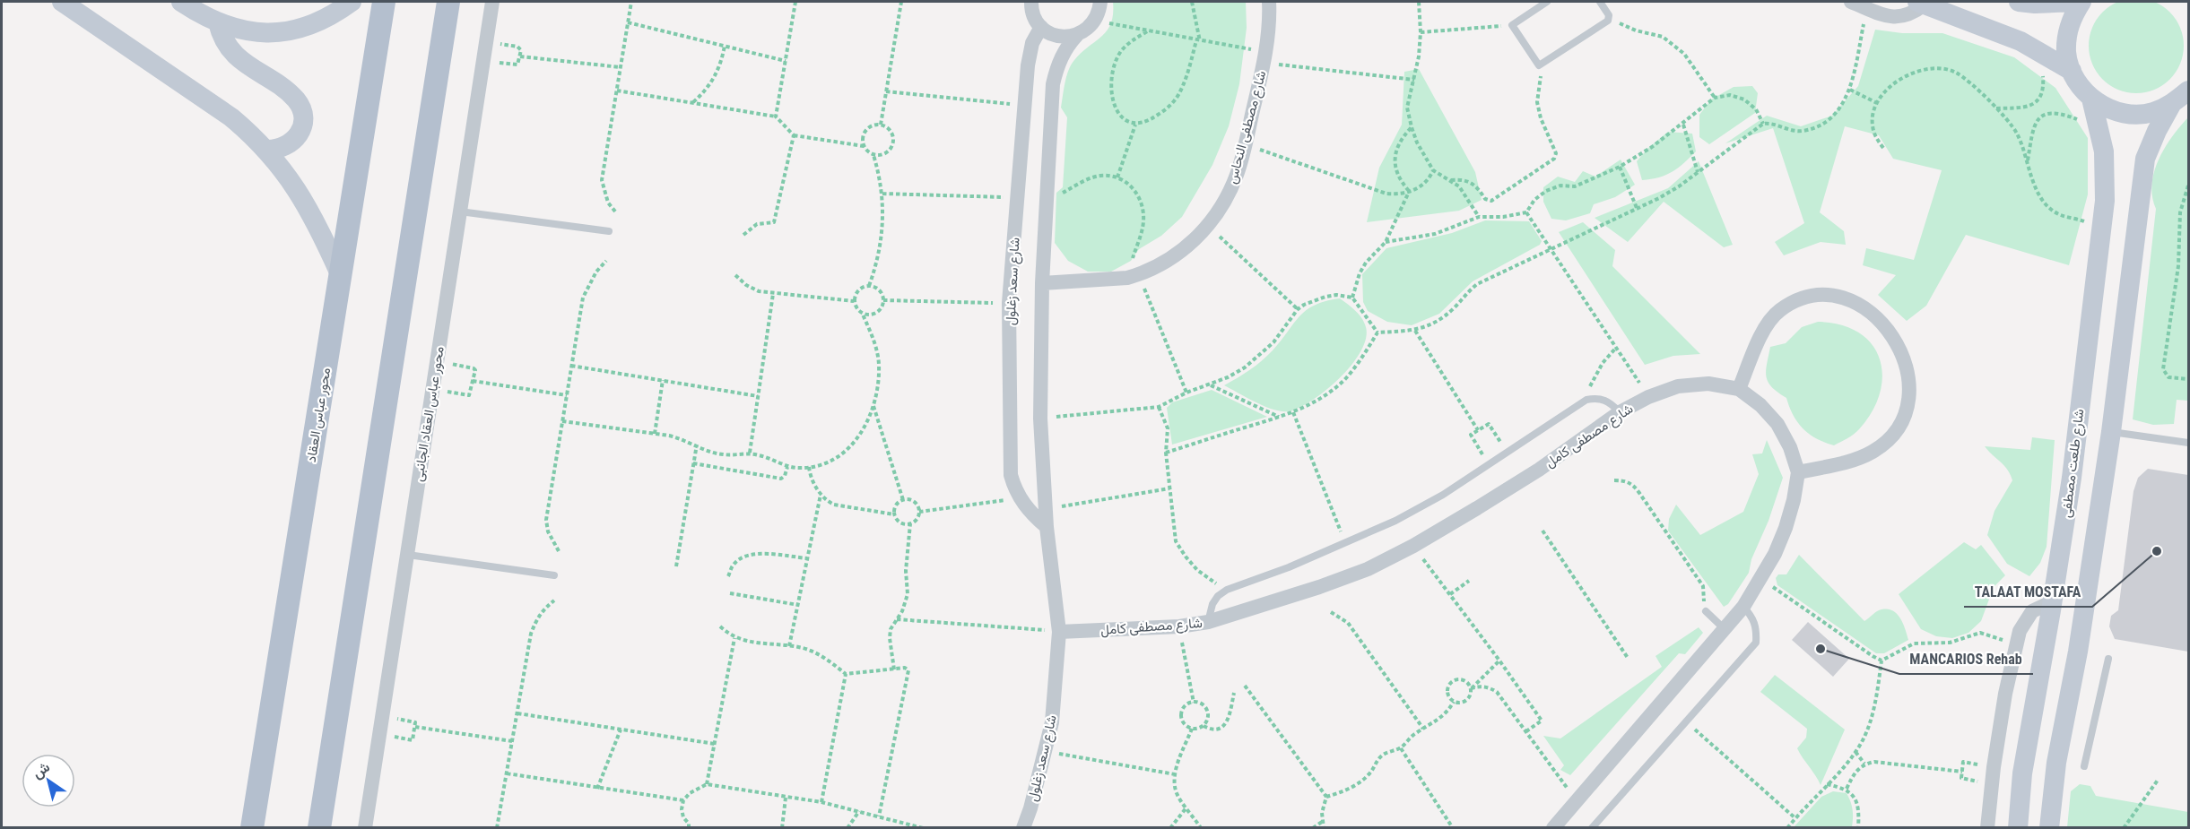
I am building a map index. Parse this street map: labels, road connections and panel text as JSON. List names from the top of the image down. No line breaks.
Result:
{"streets":{"main road":["محور عباس العقاد"],"street":["شارع مصطفى النحاس","شارع سعد زغلول","محور عباس العقاد الجانبى","شارع مصطفى كامل","شارع طلعت مصطفى"]},"crossings":[["شارع مصطفى النحاس","شارع سعد زغلول"],["شارع سعد زغلول","شارع مصطفى كامل"]],"places":["TALAAT MOSTAFA","MANCARIOS Rehab"],"north":"top left"}
